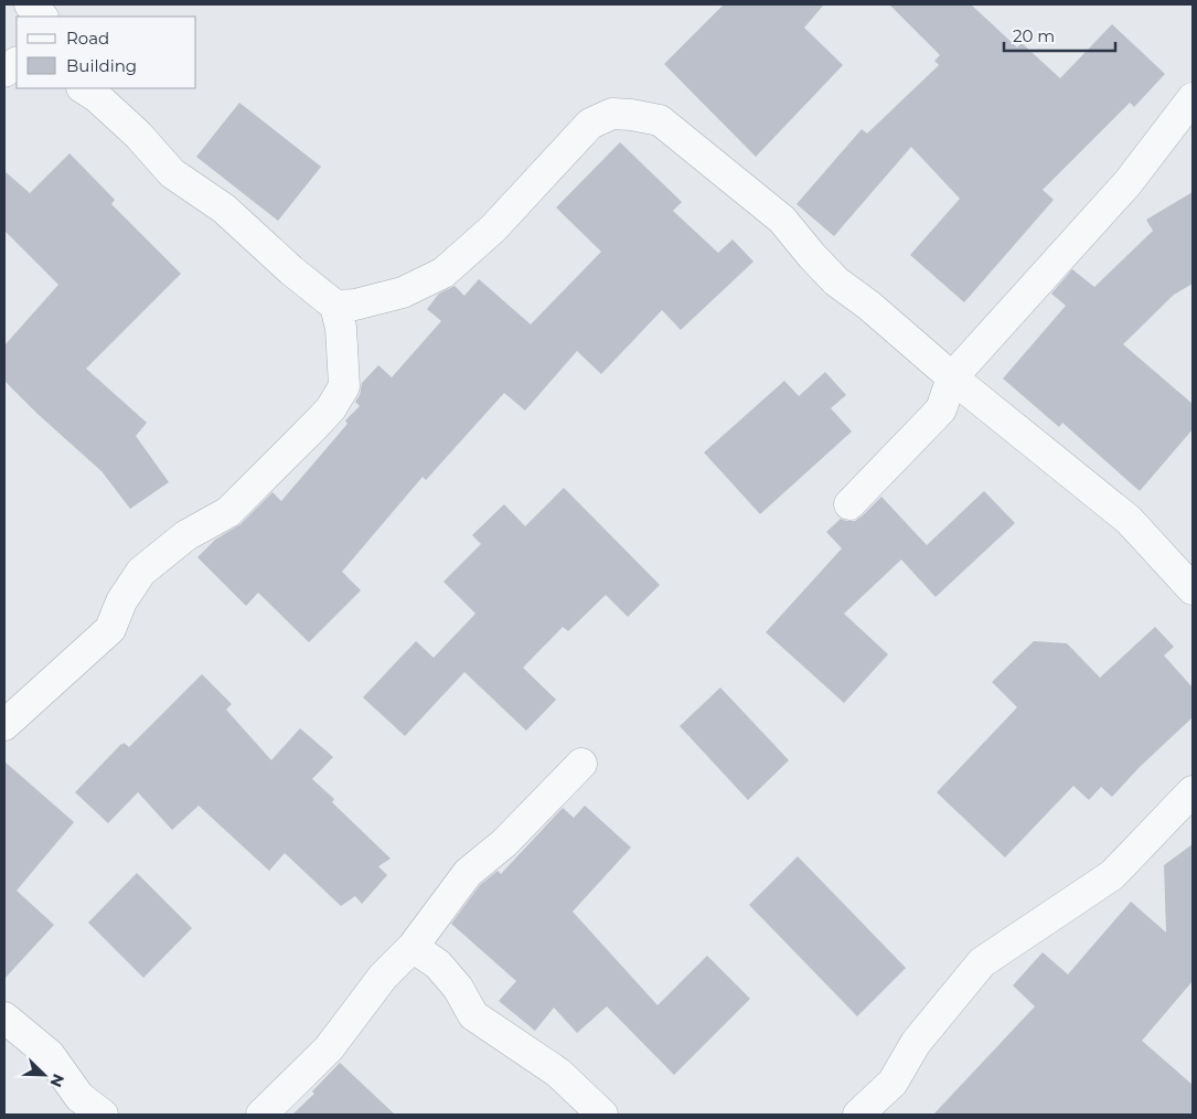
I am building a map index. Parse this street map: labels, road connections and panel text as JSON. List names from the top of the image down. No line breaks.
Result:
{"legend":["Road","Building"],"scale_bar":"20 m","north":"bottom right"}
